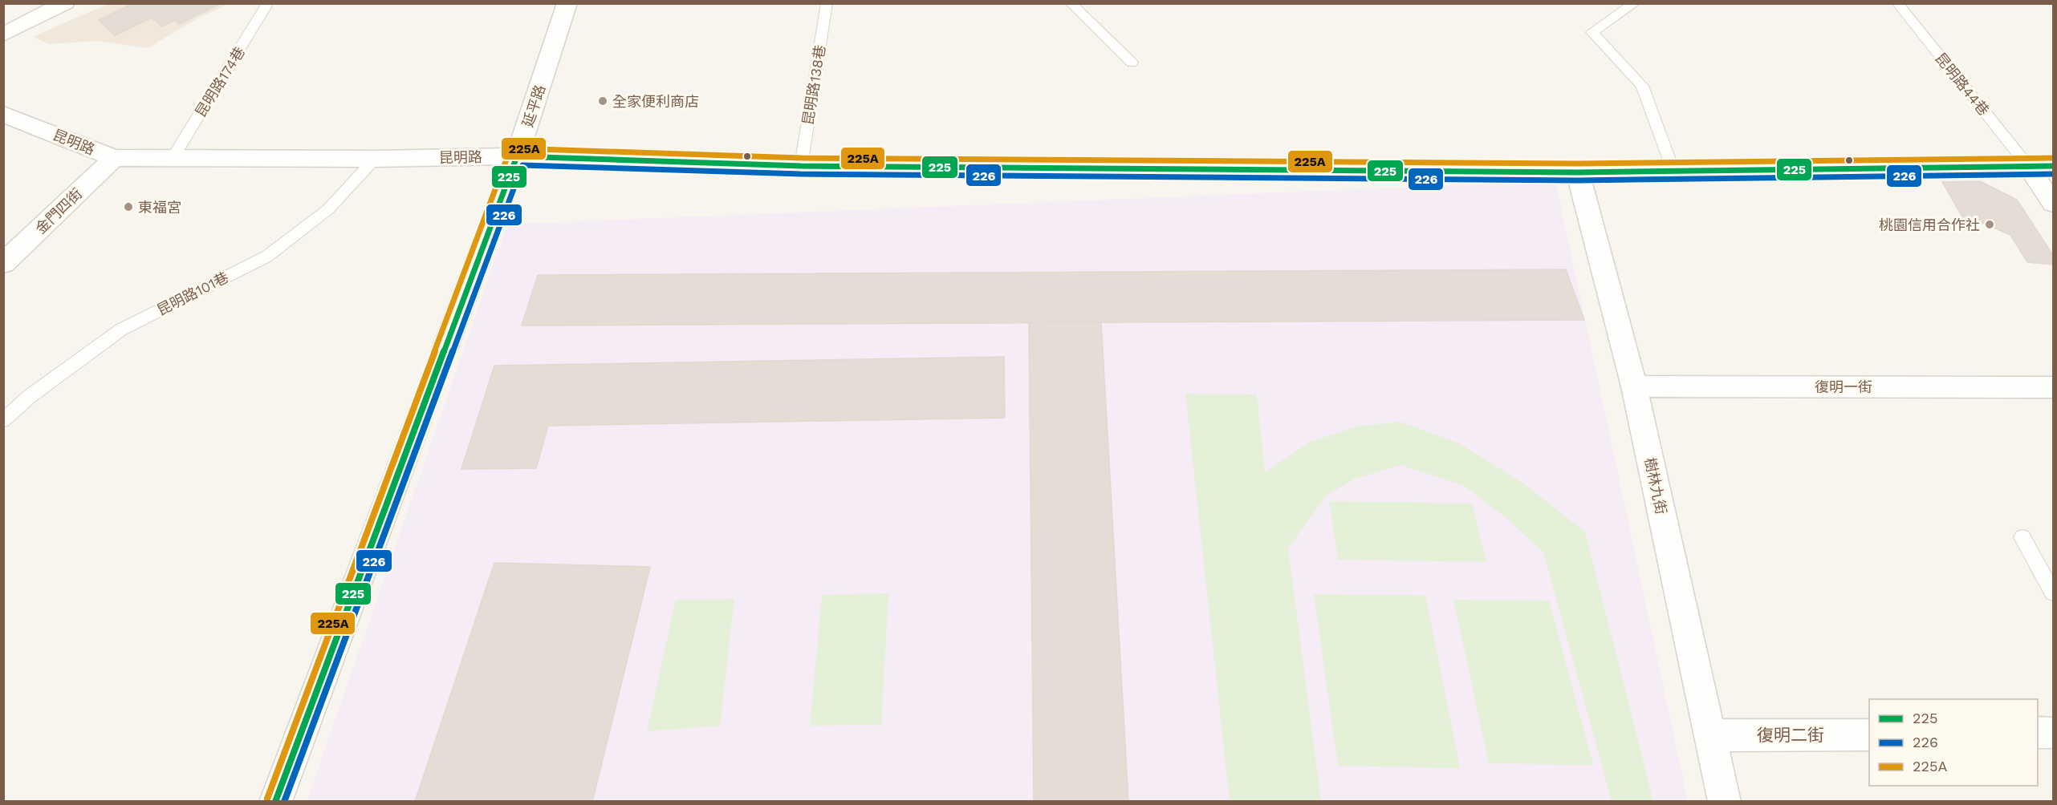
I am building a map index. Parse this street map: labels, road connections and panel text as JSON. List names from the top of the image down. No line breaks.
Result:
{"streets":{"street":["延平路","昆明路","金門四街","復明一街","樹林九街","復明二街"],"lane":["昆明路174巷","昆明路44巷","昆明路138巷","昆明路101巷"]},"crossings":[["昆明路174巷","昆明路"],["昆明路44巷","昆明路"],["昆明路138巷","昆明路"],["延平路","昆明路"],["昆明路","金門四街"],["昆明路","昆明路101巷"],["昆明路","樹林九街"],["復明一街","樹林九街"],["樹林九街","復明二街"]],"places":["全家便利商店","東福宮","桃園信用合作社"],"lines":["transit line 225A","transit line 225","transit line 226"],"legend":["225","226","225A"]}
